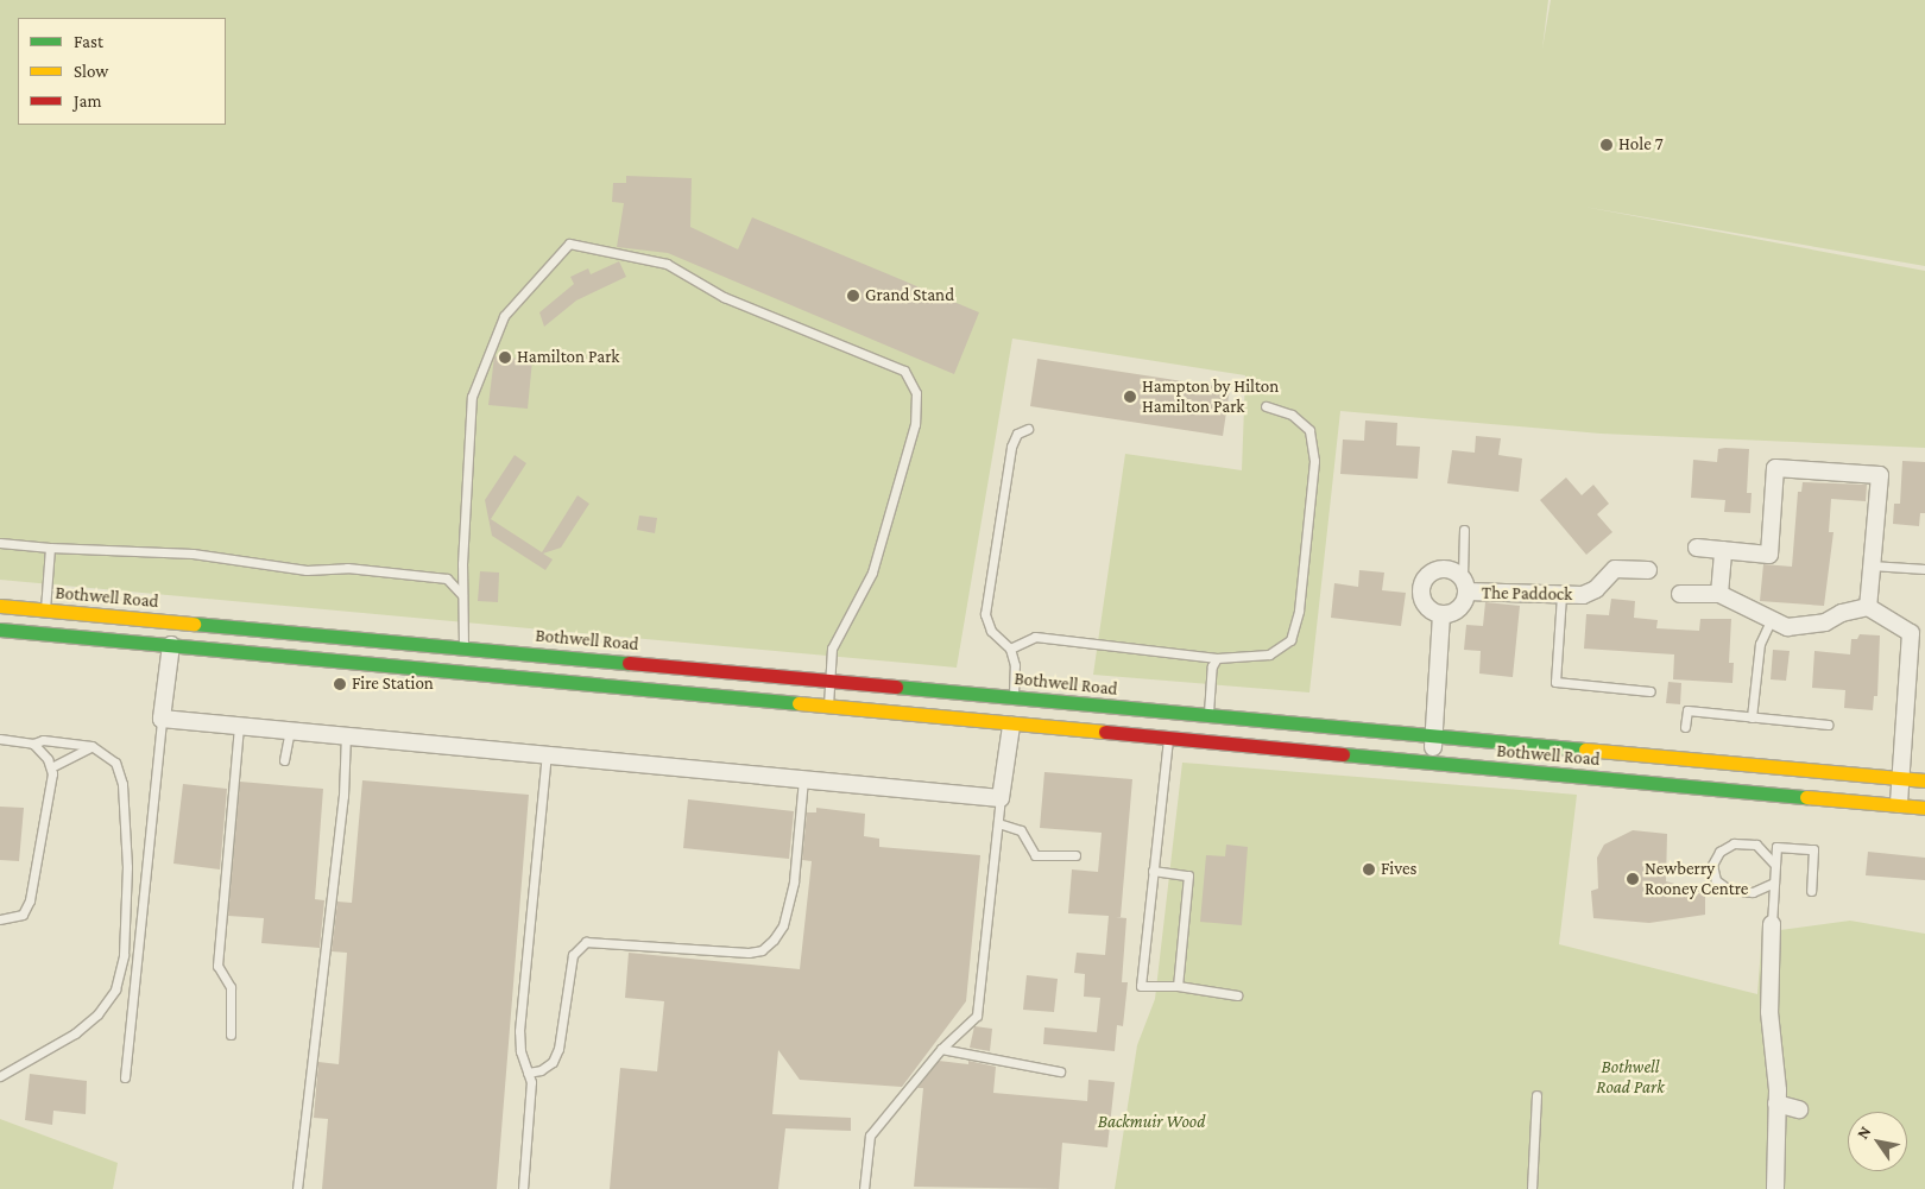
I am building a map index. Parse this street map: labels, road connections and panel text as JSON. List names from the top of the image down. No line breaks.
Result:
{"streets":{"main road":["Bothwell Road"],"street":["The Paddock"]},"parks":["Bothwell Road Park","Backmuir Wood"],"places":["Hole 7","Grand Stand","Hamilton Park","Hampton by Hilton Hamilton Park","Fire Station","Fives","Newberry Rooney Centre"],"legend":["Fast","Slow","Jam"],"north":"top left"}
